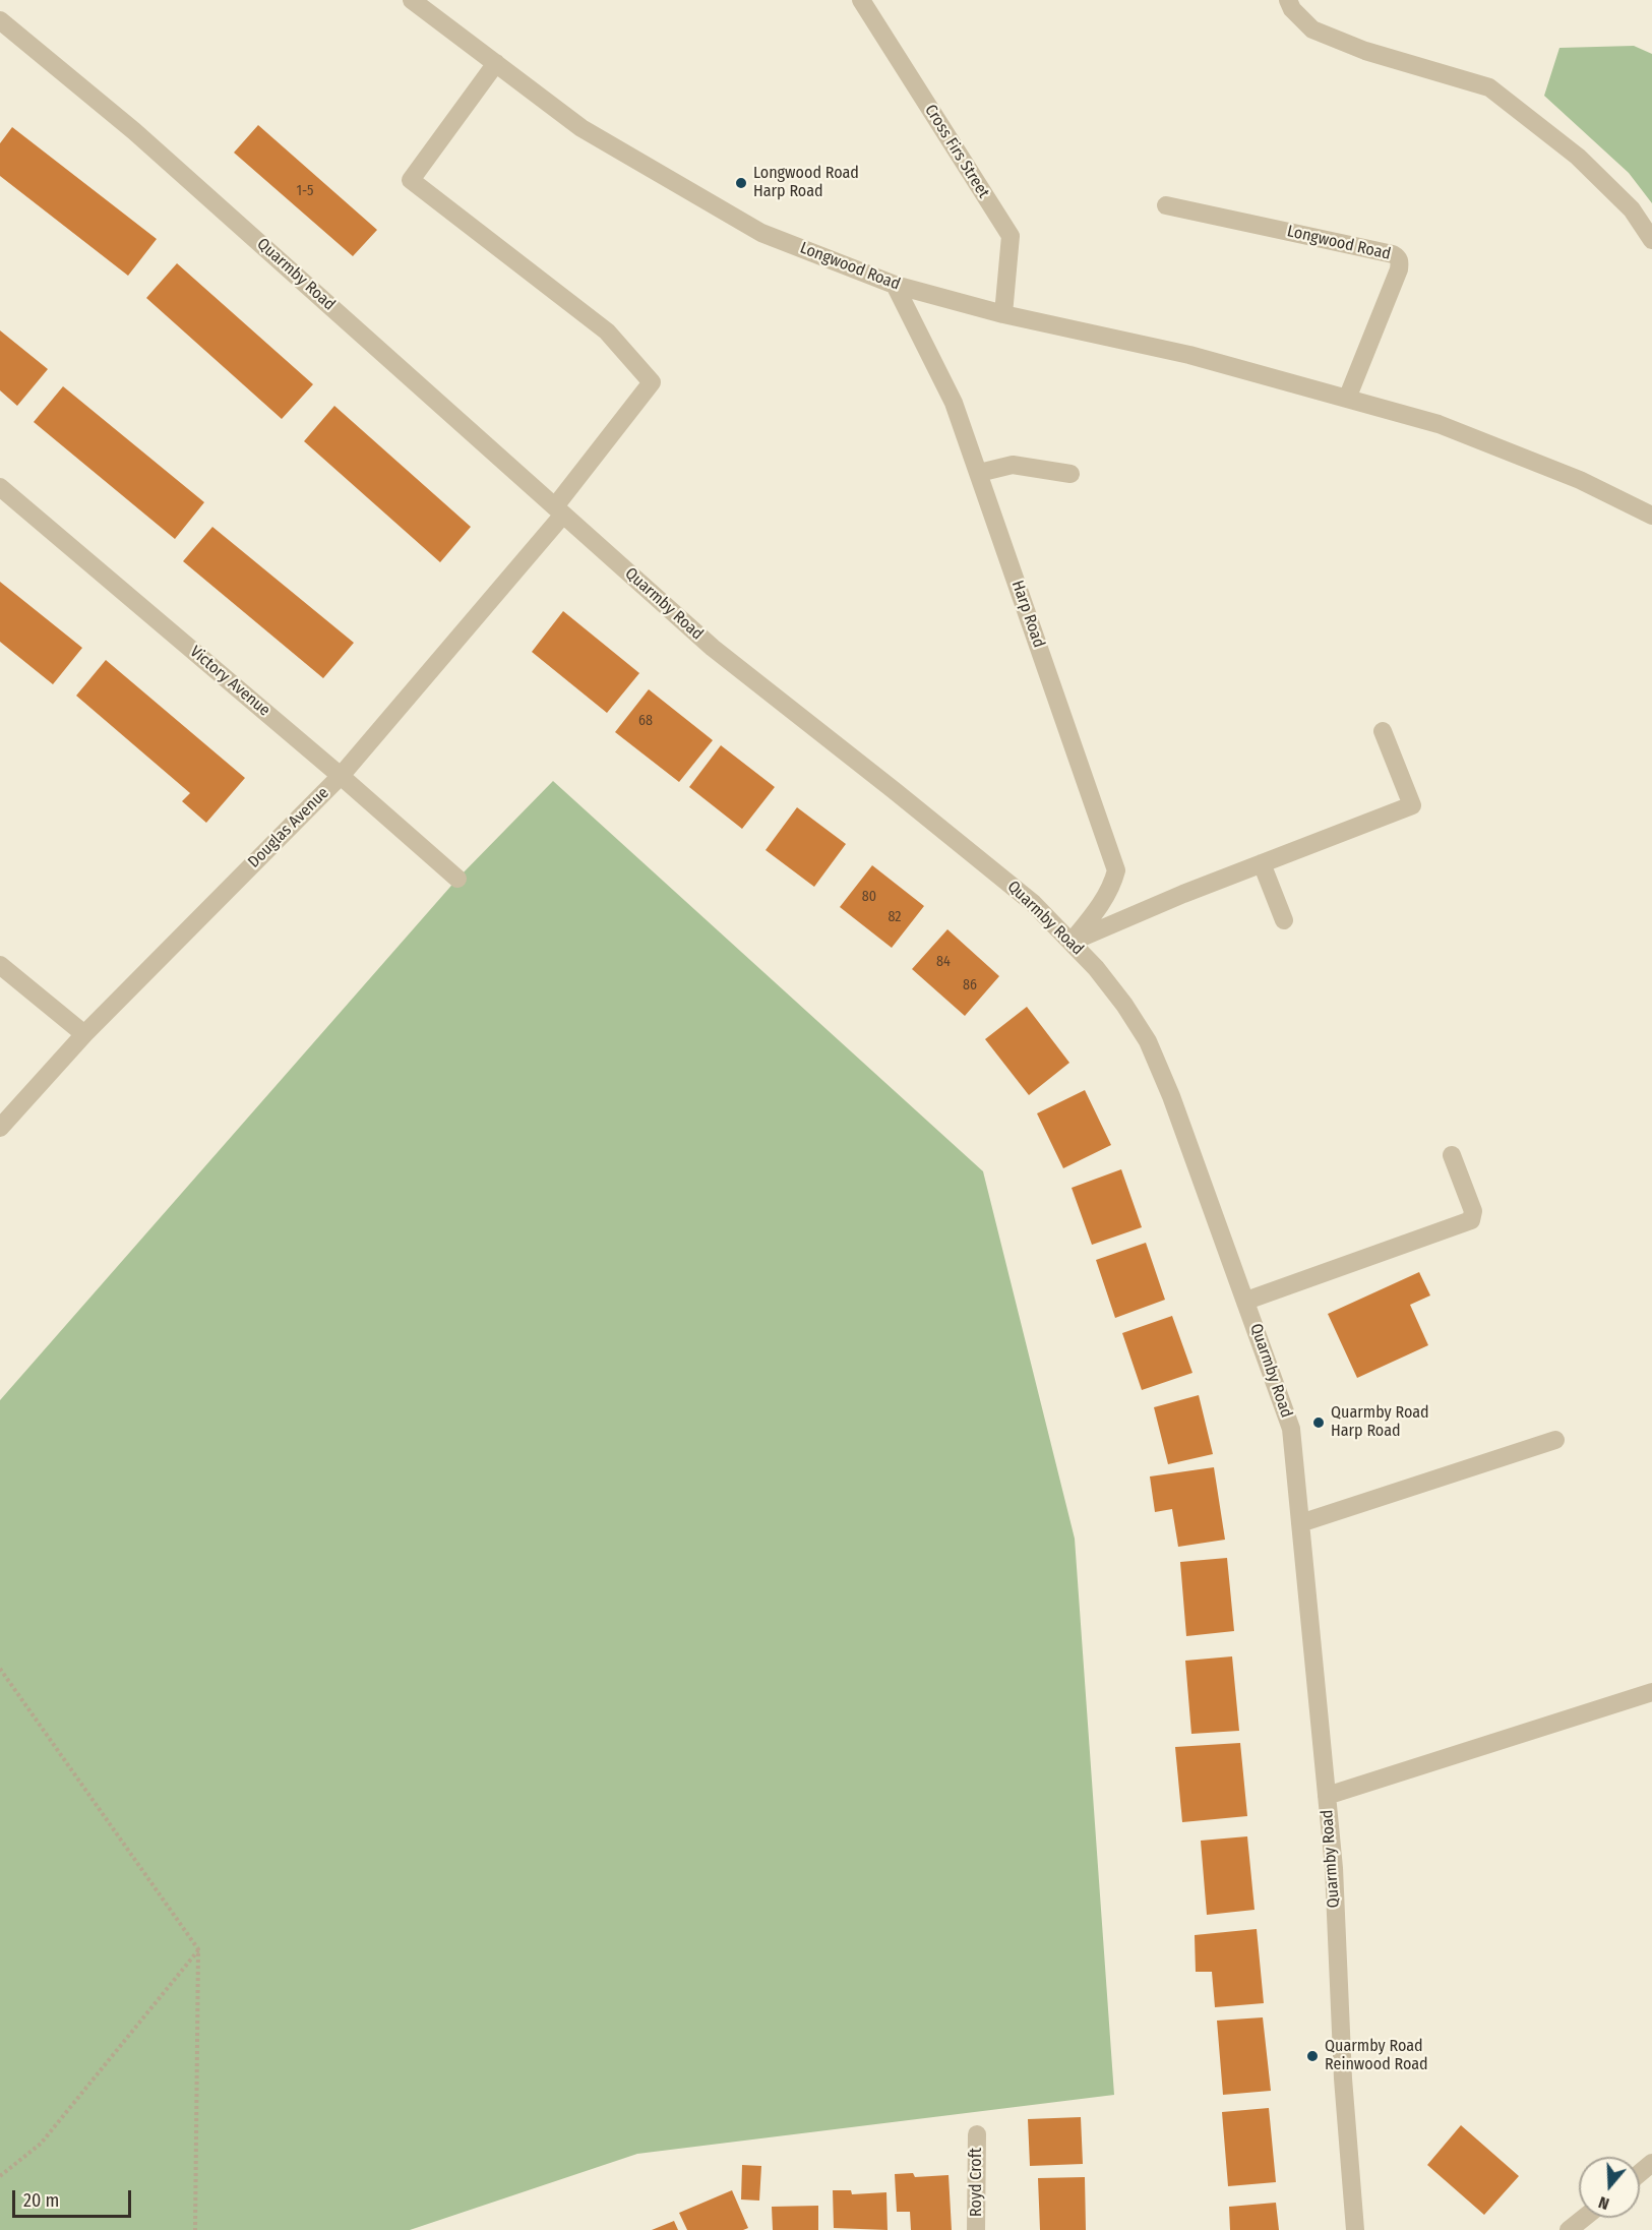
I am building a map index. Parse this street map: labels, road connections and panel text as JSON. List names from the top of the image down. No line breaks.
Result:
{"streets":{"street":["Cross Firs Street","Longwood Road","Quarmby Road","Harp Road","Victory Avenue","Douglas Avenue","Royd Croft"]},"crossings":[["Cross Firs Street","Longwood Road"],["Longwood Road","Harp Road"],["Longwood Road","Douglas Avenue"],["Quarmby Road","Harp Road"],["Quarmby Road","Douglas Avenue"],["Victory Avenue","Douglas Avenue"]],"places":["Longwood Road Harp Road","Quarmby Road Harp Road","Quarmby Road Reinwood Road"],"house_numbers":["1-5","68","80","82","84","86"],"scale_bar":"20 m","north":"bottom"}
